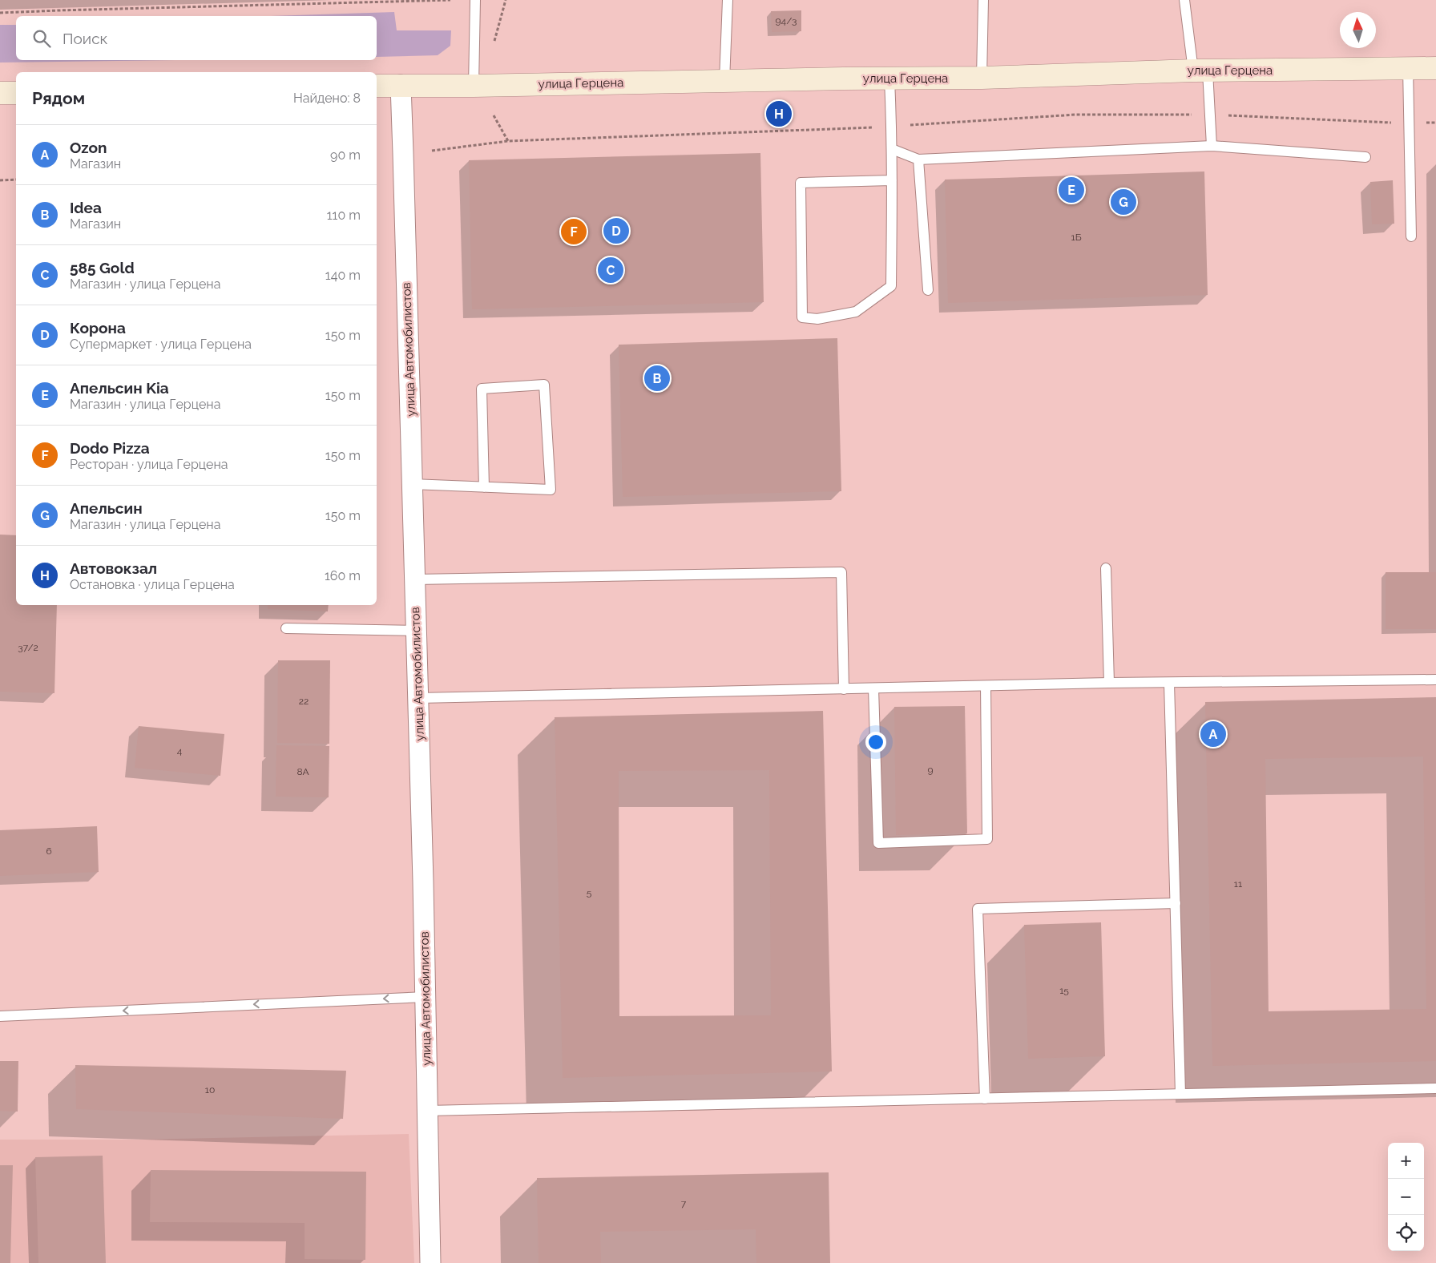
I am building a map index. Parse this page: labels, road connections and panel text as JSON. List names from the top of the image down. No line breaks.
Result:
{"streets":{"main road":["улица Герцена"],"street":["улица Автомобилистов"]},"crossings":[["улица Герцена","улица Автомобилистов"]],"house_numbers":["94/3","1Б","37/2","22","4","9","8А","6","11","5","15","10","7"],"north":"top","page":{"search":"Поиск","heading":["Рядом","Найдено: 8"],"pins":["H","E","G","D","F","C","B","A"],"list":[{"mark":"A","name":"Ozon","note":"Магазин","value":"90 m"},{"mark":"B","name":"Idea","note":"Магазин","value":"110 m"},{"mark":"C","name":"585 Gold","note":"Магазин · улица Герцена","value":"140 m"},{"mark":"D","name":"Корона","note":"Супермаркет · улица Герцена","value":"150 m"},{"mark":"E","name":"Апельсин Kia","note":"Магазин · улица Герцена","value":"150 m"},{"mark":"F","name":"Dodo Pizza","note":"Ресторан · улица Герцена","value":"150 m"},{"mark":"G","name":"Апельсин","note":"Магазин · улица Герцена","value":"150 m"},{"mark":"H","name":"Автовокзал","note":"Остановка · улица Герцена","value":"160 m"}],"map_buttons":["+","−"]}}
